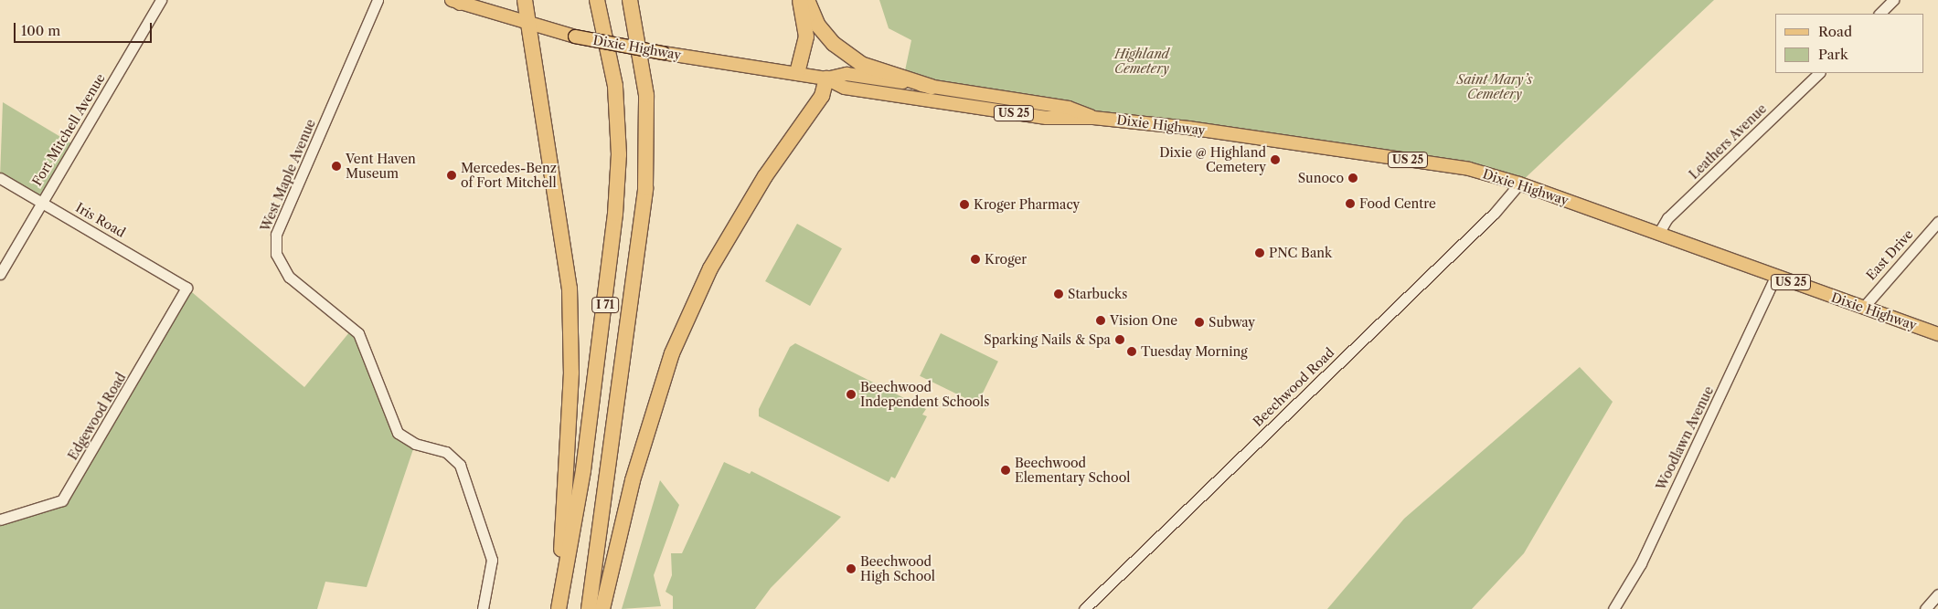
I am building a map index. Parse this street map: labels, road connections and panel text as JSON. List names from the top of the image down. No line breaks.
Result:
{"streets":{"highway":["I 71"],"main road":["Dixie Highway","US 25"],"street":["Fort Mitchell Avenue","Leathers Avenue","West Maple Avenue","Iris Road","East Drive","Beechwood Road","Edgewood Road","Woodlawn Avenue"]},"crossings":[["Dixie Highway","Leathers Avenue"],["Dixie Highway","East Drive"],["Dixie Highway","Beechwood Road"],["Dixie Highway","Woodlawn Avenue"],["Fort Mitchell Avenue","Iris Road"],["Iris Road","Edgewood Road"]],"parks":["Highland Cemetery","Saint Mary’s Cemetery"],"places":["Dixie @ Highland Cemetery","Vent Haven Museum","Mercedes-Benz of Fort Mitchell","Sunoco","Food Centre","Kroger Pharmacy","PNC Bank","Kroger","Starbucks","Vision One","Subway","Sparking Nails & Spa","Tuesday Morning","Beechwood Independent Schools","Beechwood Elementary School","Beechwood High School"],"legend":["Road","Park"],"scale_bar":"100 m"}
